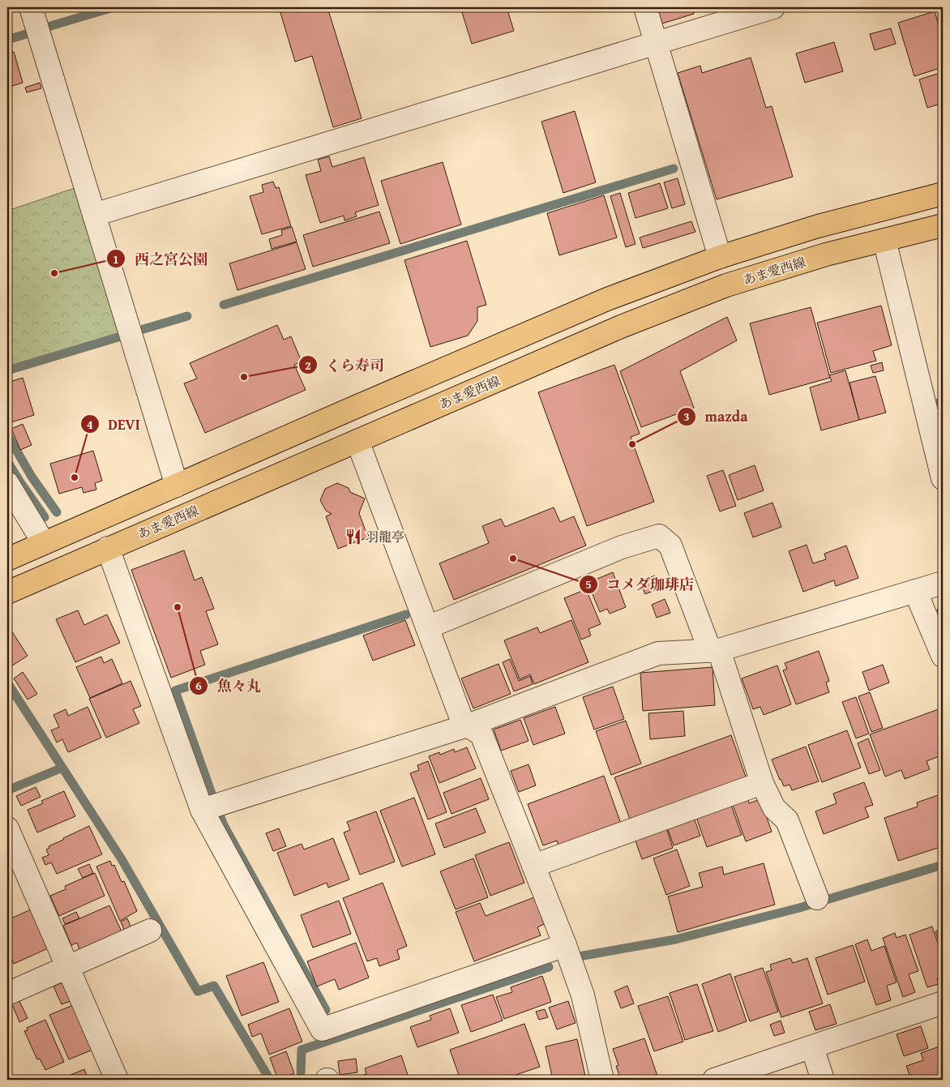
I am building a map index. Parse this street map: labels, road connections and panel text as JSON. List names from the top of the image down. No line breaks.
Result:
{"streets":{"main road":["あま愛西線"]},"places":{"other":["西之宮公園","くら寿司","mazda","DEVI","コメダ珈琲店","魚々丸"],"restaurant":["羽龍亭"]}}
